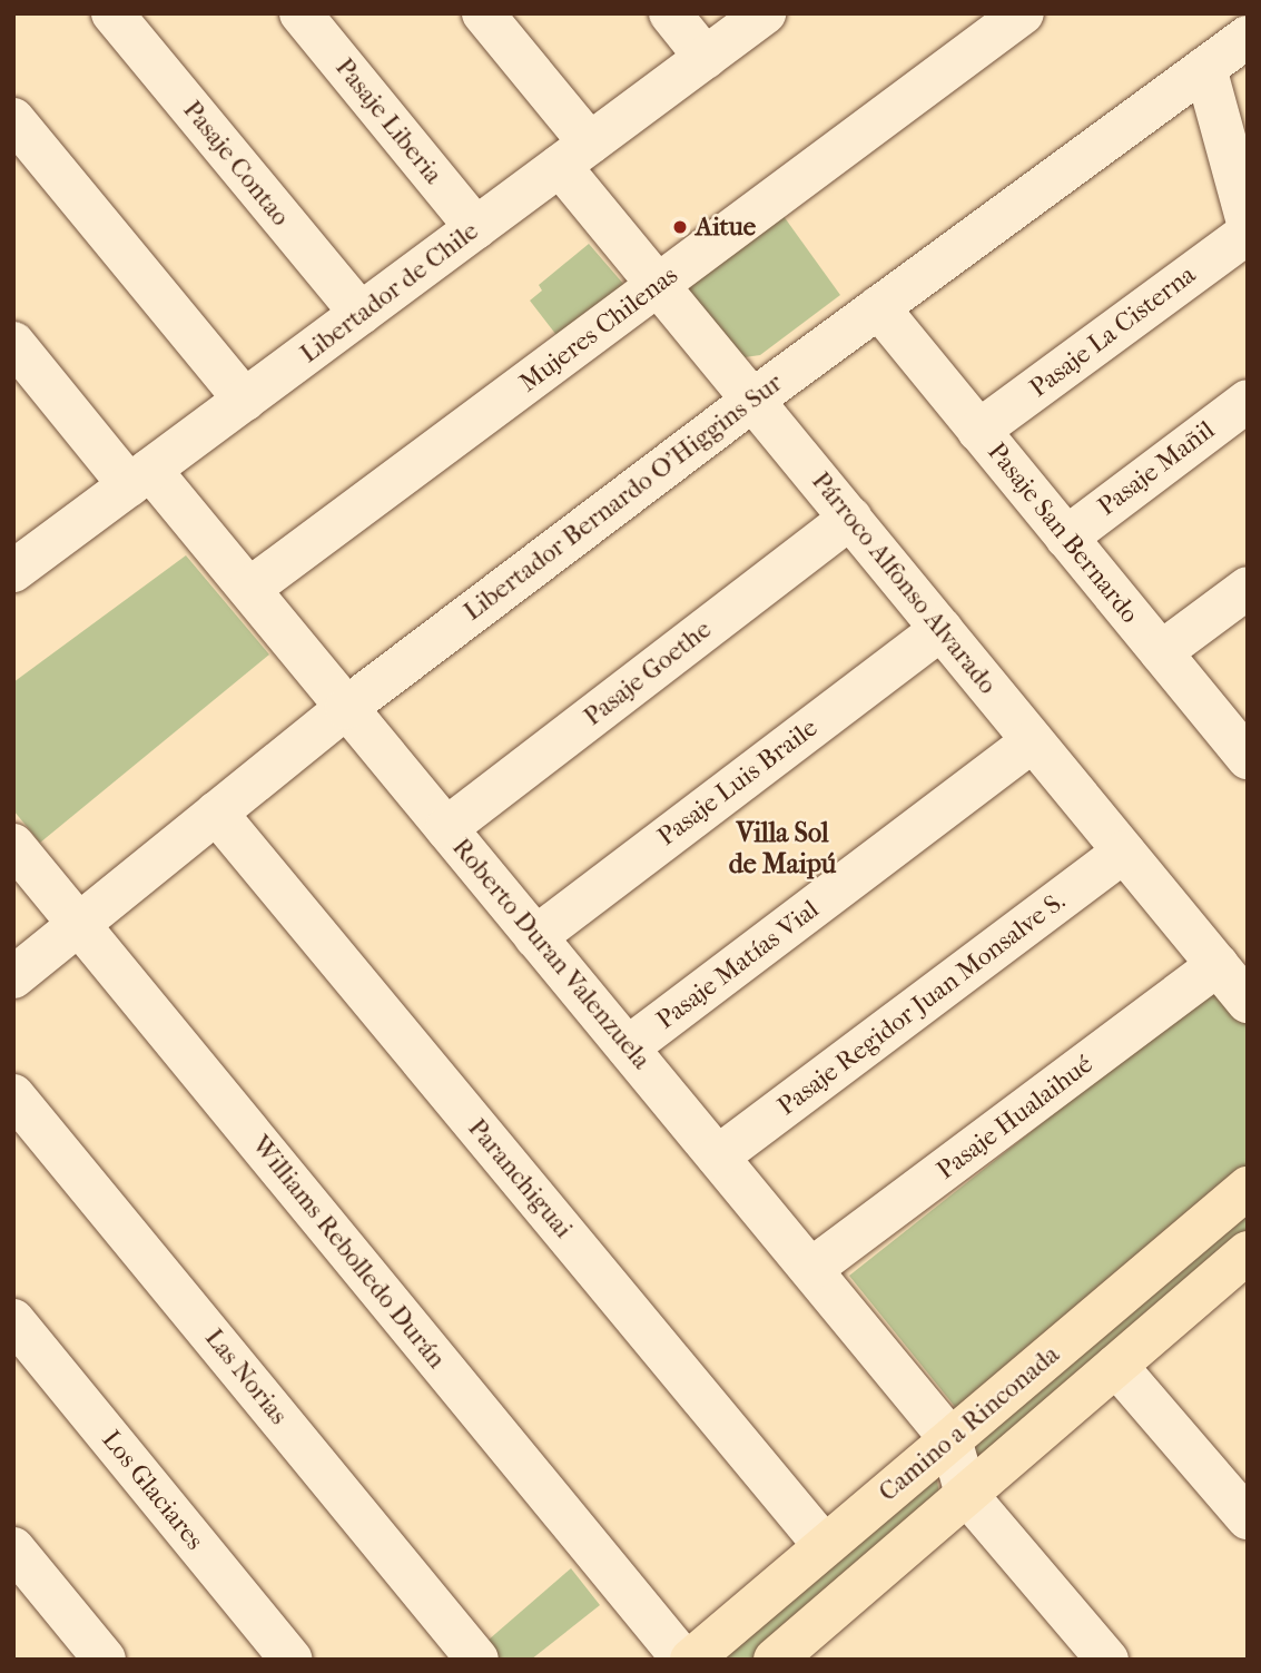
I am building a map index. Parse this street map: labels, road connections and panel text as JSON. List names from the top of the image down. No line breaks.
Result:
{"streets":{"main road":["Camino a Rinconada"],"street":["Pasaje Liberia","Pasaje Contao","Libertador de Chile","Mujeres Chilenas","Pasaje La Cisterna","Pasaje Mañil","Libertador Bernardo O'Higgins Sur","Pasaje San Bernardo","Párroco Alfonso Alvarado","Pasaje Goethe","Pasaje Luis Braile","Roberto Duran Valenzuela","Pasaje Matías Vial","Pasaje Regidor Juan Monsalve S.","Pasaje Hualaihué","Paranchiguai","Williams Rebolledo Durán","Las Norias","Los Glaciares"]},"crossings":[["Pasaje Liberia","Libertador de Chile"],["Pasaje Contao","Libertador de Chile"],["Libertador de Chile","Párroco Alfonso Alvarado"],["Libertador de Chile","Roberto Duran Valenzuela"],["Mujeres Chilenas","Párroco Alfonso Alvarado"],["Mujeres Chilenas","Roberto Duran Valenzuela"],["Pasaje La Cisterna","Pasaje San Bernardo"],["Pasaje Mañil","Pasaje San Bernardo"],["Libertador Bernardo O'Higgins Sur","Pasaje San Bernardo"],["Libertador Bernardo O'Higgins Sur","Párroco Alfonso Alvarado"],["Libertador Bernardo O'Higgins Sur","Roberto Duran Valenzuela"],["Libertador Bernardo O'Higgins Sur","Paranchiguai"],["Libertador Bernardo O'Higgins Sur","Williams Rebolledo Durán"],["Párroco Alfonso Alvarado","Pasaje Goethe"],["Párroco Alfonso Alvarado","Pasaje Luis Braile"],["Párroco Alfonso Alvarado","Pasaje Matías Vial"],["Párroco Alfonso Alvarado","Pasaje Regidor Juan Monsalve S."],["Párroco Alfonso Alvarado","Pasaje Hualaihué"],["Pasaje Goethe","Roberto Duran Valenzuela"],["Pasaje Luis Braile","Roberto Duran Valenzuela"],["Roberto Duran Valenzuela","Pasaje Matías Vial"],["Roberto Duran Valenzuela","Pasaje Regidor Juan Monsalve S."],["Roberto Duran Valenzuela","Pasaje Hualaihué"],["Roberto Duran Valenzuela","Camino a Rinconada"],["Paranchiguai","Camino a Rinconada"]],"districts":["Villa Sol de Maipú"],"places":["Aitue"]}
